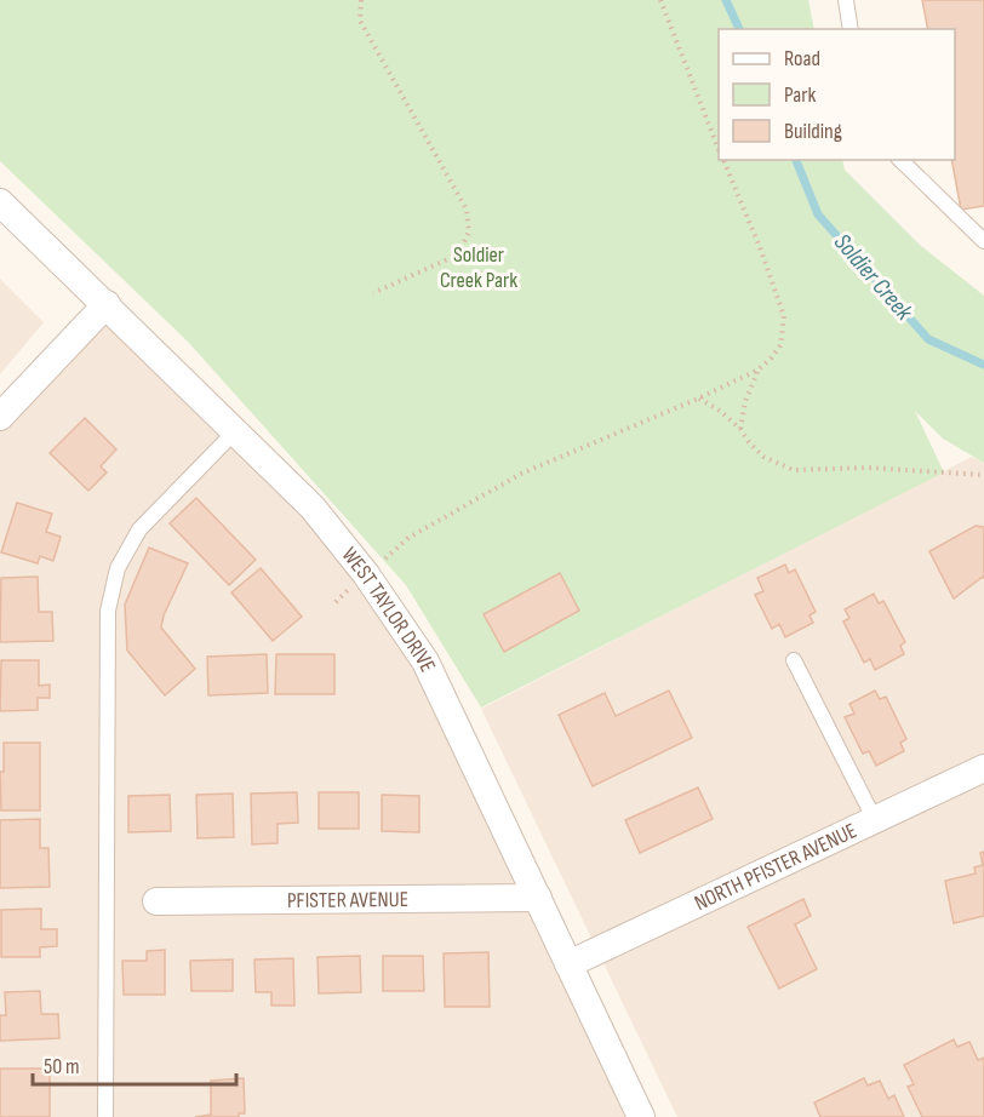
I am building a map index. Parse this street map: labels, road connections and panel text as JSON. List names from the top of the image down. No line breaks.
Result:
{"streets":{"street":["WEST TAYLOR DRIVE","NORTH PFISTER AVENUE","PFISTER AVENUE"]},"crossings":[["WEST TAYLOR DRIVE","NORTH PFISTER AVENUE"],["WEST TAYLOR DRIVE","PFISTER AVENUE"]],"water":["Soldier Creek"],"parks":["Soldier Creek Park"],"legend":["Road","Park","Building"],"scale_bar":"50 m"}
